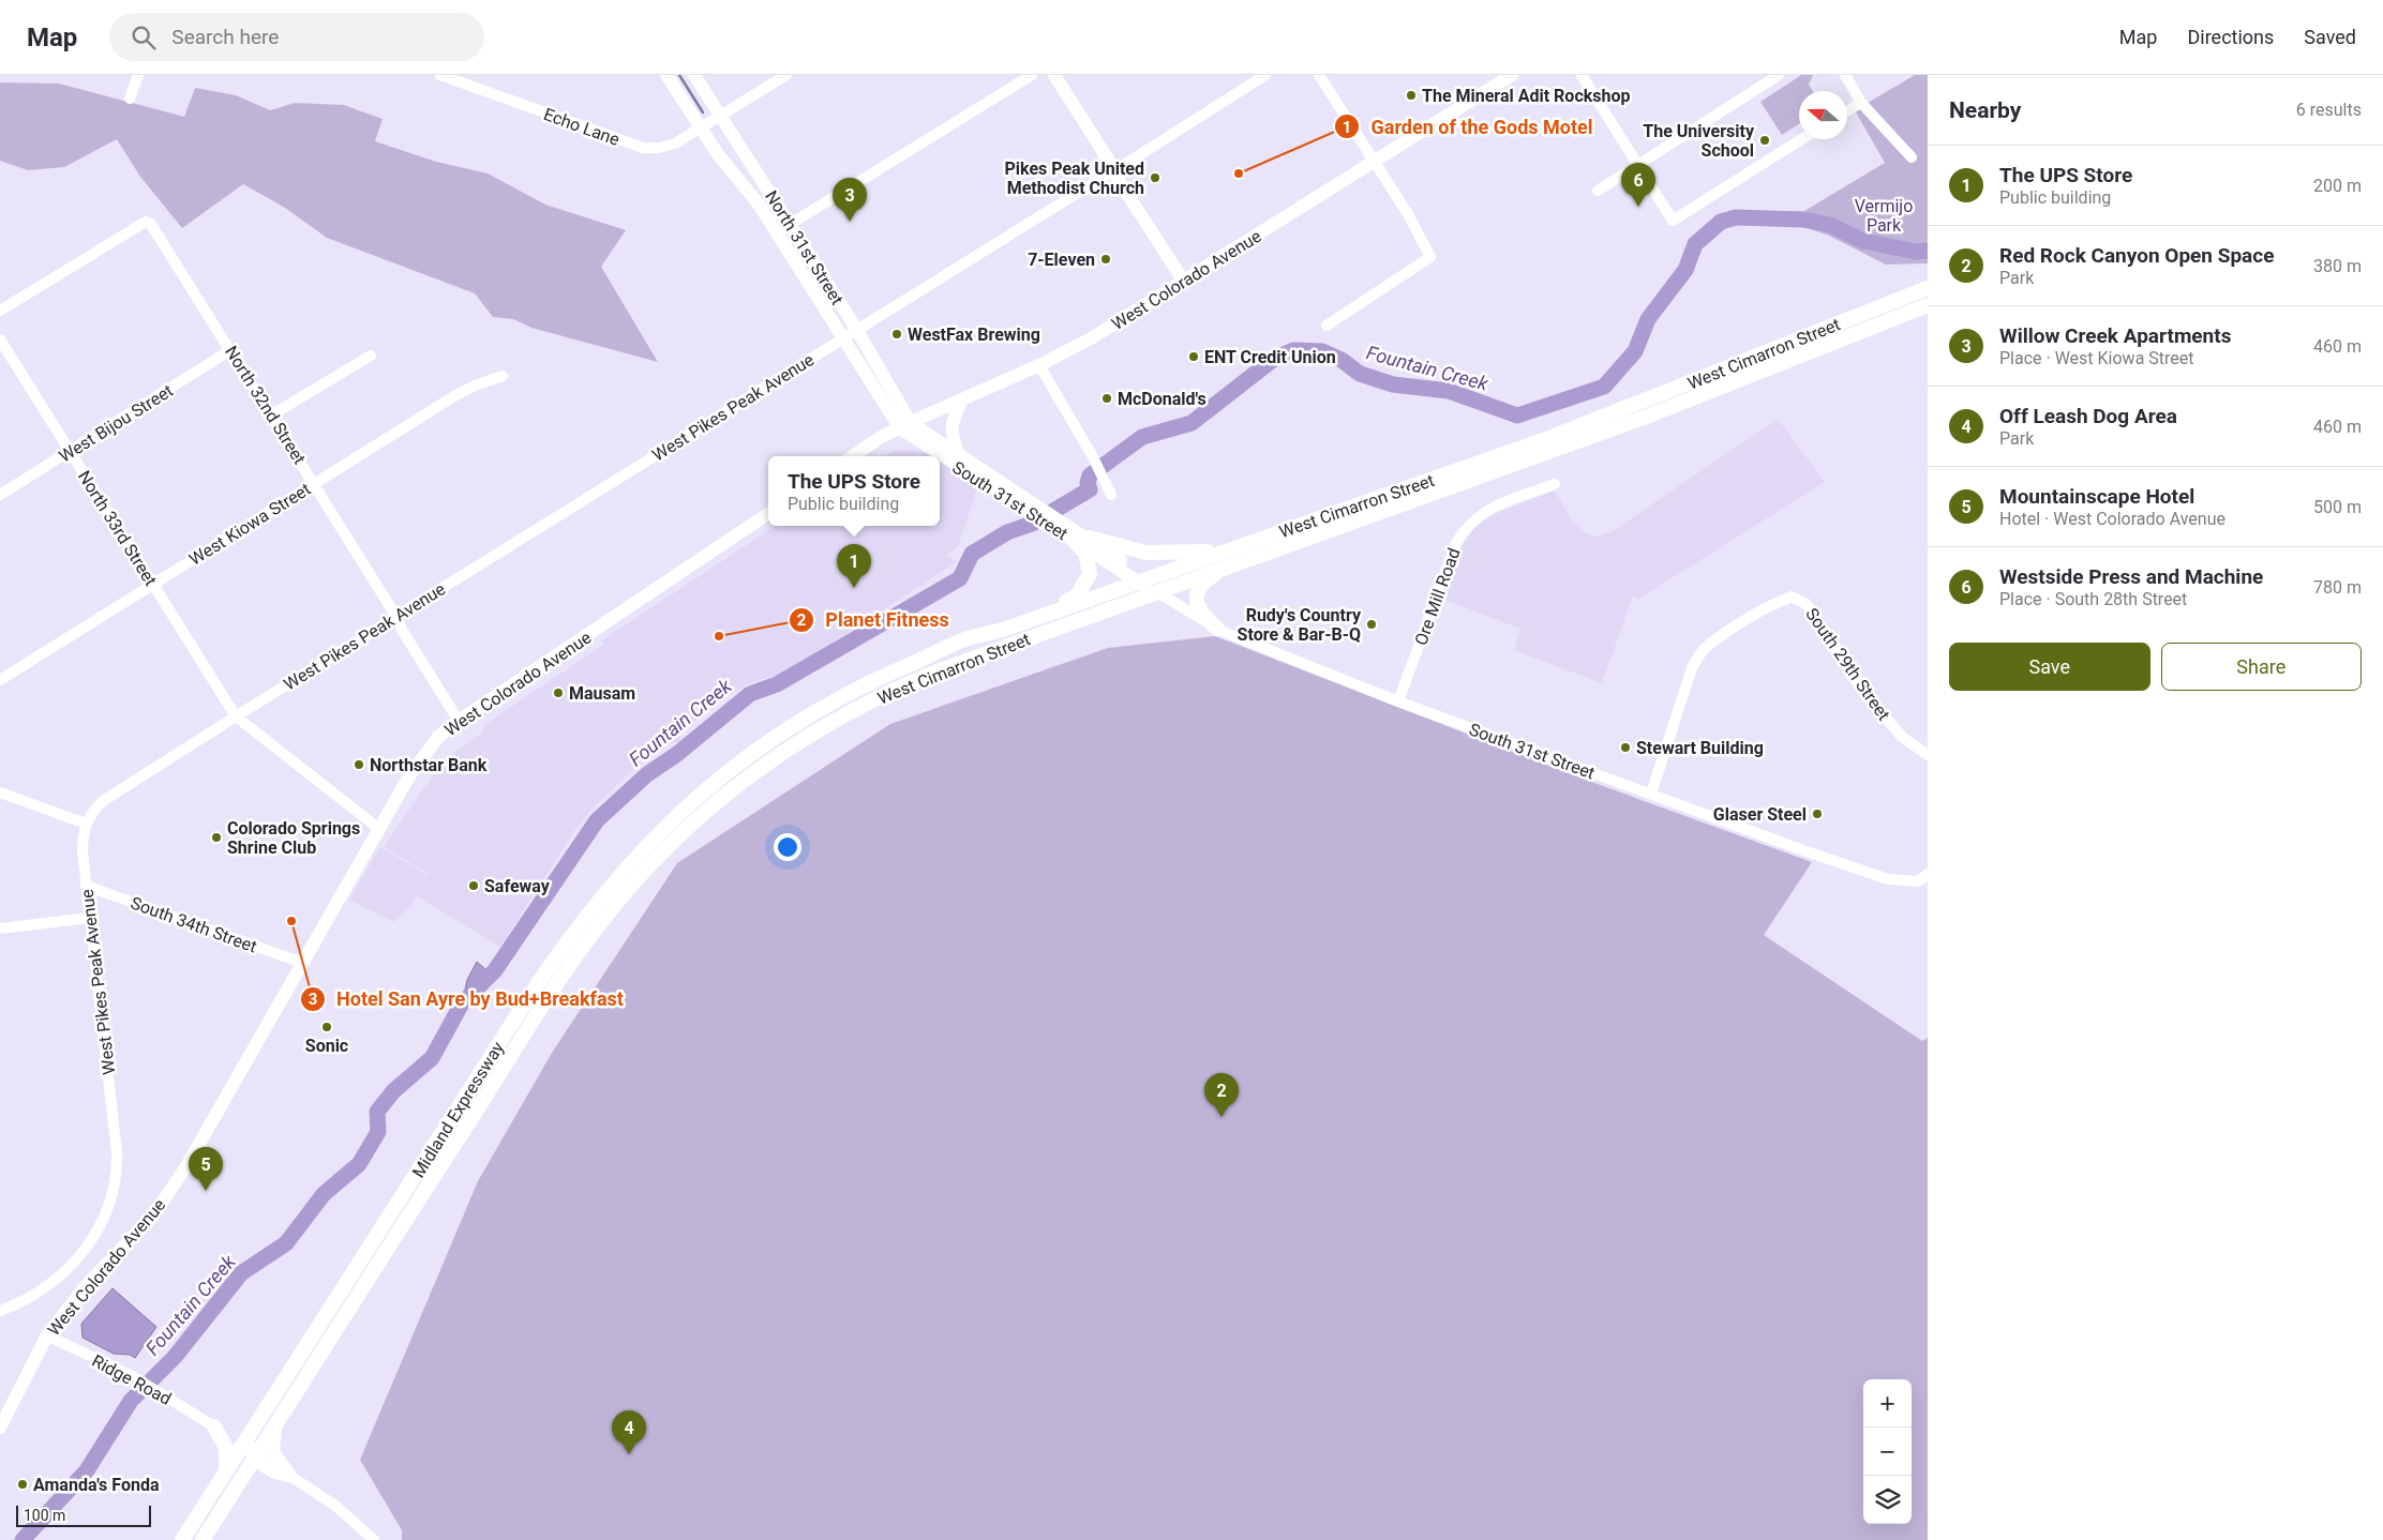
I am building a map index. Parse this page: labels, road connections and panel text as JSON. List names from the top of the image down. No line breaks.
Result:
{"streets":{"highway":["West Cimarron Street","Midland Expressway"],"main road":["North 31st Street","West Colorado Avenue","South 31st Street"],"street":["Echo Lane","North 32nd Street","West Pikes Peak Avenue","West Bijou Street","West Kiowa Street","North 33rd Street","Ore Mill Road","South 29th Street","South 34th Street","Ridge Road"]},"crossings":[["Echo Lane","North 31st Street"],["North 31st Street","West Colorado Avenue"],["North 31st Street","West Pikes Peak Avenue"],["North 31st Street","South 31st Street"],["West Colorado Avenue","North 32nd Street"],["West Colorado Avenue","South 31st Street"],["West Colorado Avenue","South 34th Street"],["West Colorado Avenue","Ridge Road"],["West Cimarron Street","South 31st Street"],["West Cimarron Street","Midland Expressway"],["North 32nd Street","West Pikes Peak Avenue"],["North 32nd Street","West Bijou Street"],["North 32nd Street","West Kiowa Street"],["West Pikes Peak Avenue","South 31st Street"],["West Pikes Peak Avenue","North 33rd Street"],["West Pikes Peak Avenue","South 34th Street"],["West Bijou Street","North 33rd Street"],["South 31st Street","Ore Mill Road"],["South 31st Street","South 29th Street"],["West Kiowa Street","North 33rd Street"]],"water":["Fountain Creek"],"parks":["Vermijo Park"],"places":["The Mineral Adit Rockshop","The University School","Garden of the Gods Motel","Pikes Peak United Methodist Church","7-Eleven","WestFax Brewing","ENT Credit Union","McDonald's","Rudy's Country Store & Bar-B-Q","Planet Fitness","Mausam","Stewart Building","Northstar Bank","Glaser Steel","Colorado Springs Shrine Club","Safeway","Hotel San Ayre by Bud+Breakfast","Sonic","Amanda's Fonda"],"scale_bar":"100 m","north":"left","page":{"header":"Map","search":"Search here","nav":["Map","Directions","Saved"],"heading":["Nearby","6 results"],"list":[{"mark":"1","name":"The UPS Store","note":"Public building","value":"200 m"},{"mark":"2","name":"Red Rock Canyon Open Space","note":"Park","value":"380 m"},{"mark":"3","name":"Willow Creek Apartments","note":"Place · West Kiowa Street","value":"460 m"},{"mark":"4","name":"Off Leash Dog Area","note":"Park","value":"460 m"},{"mark":"5","name":"Mountainscape Hotel","note":"Hotel · West Colorado Avenue","value":"500 m"},{"mark":"6","name":"Westside Press and Machine","note":"Place · South 28th Street","value":"780 m"}],"pins":["6","3","1","2","5","4"],"popup":["The UPS Store","Public building"],"buttons":["Save","Share"],"map_buttons":["+","−"],"scale":"100 m"}}
